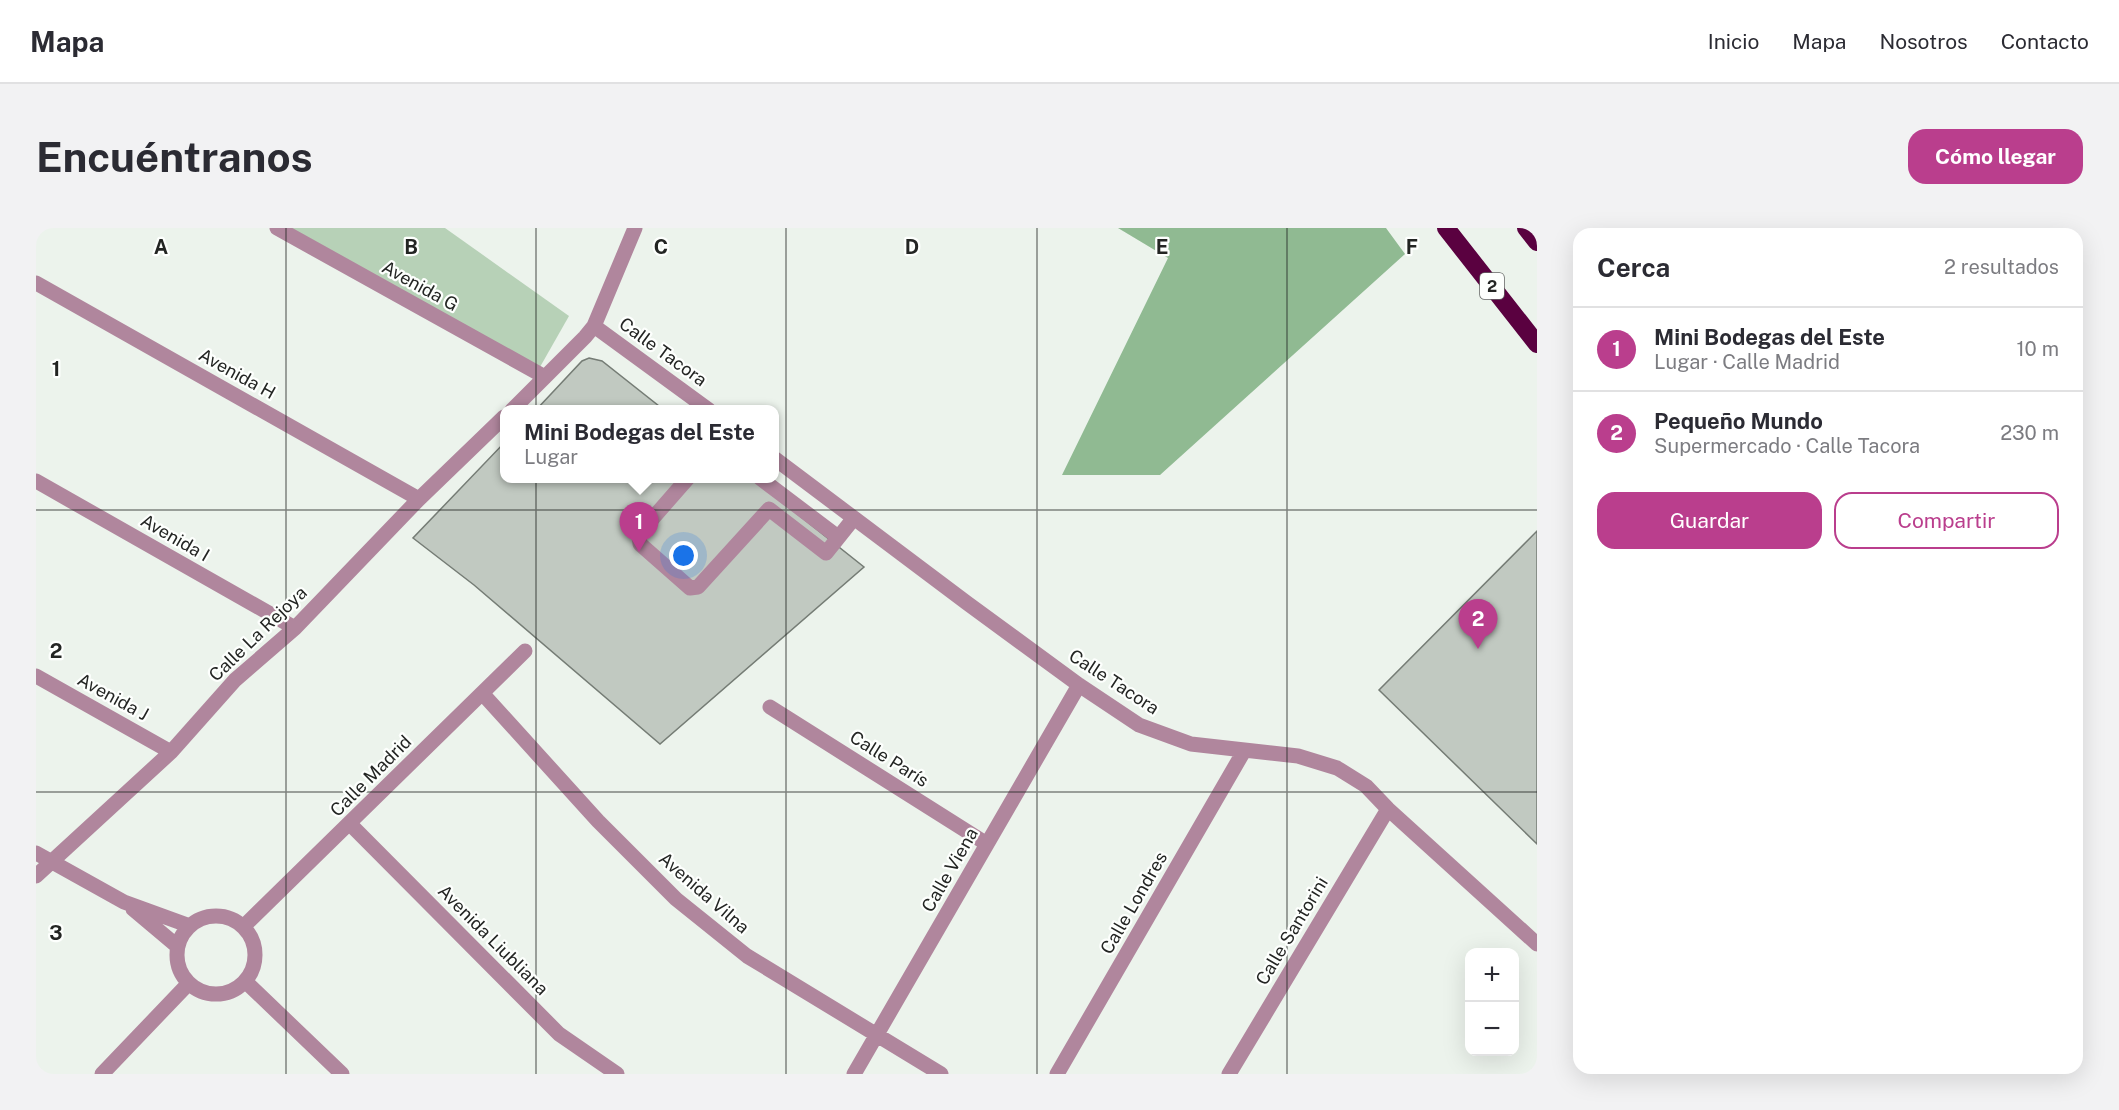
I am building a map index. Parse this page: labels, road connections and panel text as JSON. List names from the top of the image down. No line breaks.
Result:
{"streets":{"highway":["2"],"street":["Avenida G","Calle Tacora","Avenida H","Avenida I","Calle La Rejoya","Avenida J","Calle París","Calle Madrid","Calle Viena","Avenida Vilna","Calle Londres","Calle Santorini","Avenida Liubliana"]},"crossings":[["Calle Tacora","Calle Viena"],["Calle Tacora","Calle Londres"],["Calle Tacora","Calle Santorini"],["Avenida H","Calle La Rejoya"],["Avenida I","Calle La Rejoya"],["Calle La Rejoya","Avenida J"],["Calle París","Calle Viena"],["Calle Madrid","Avenida Vilna"],["Calle Madrid","Avenida Liubliana"],["Calle Viena","Avenida Vilna"]],"page":{"header":"Mapa","nav":["Inicio","Mapa","Nosotros","Contacto"],"buttons":["Cómo llegar",["Guardar","Compartir"]],"title":"Encuéntranos","heading":["Cerca","2 resultados"],"list":[{"mark":"1","name":"Mini Bodegas del Este","note":"Lugar · Calle Madrid","value":"10 m"},{"mark":"2","name":"Pequeño Mundo","note":"Supermercado · Calle Tacora","value":"230 m"}],"popup":["Mini Bodegas del Este","Lugar"],"pins":["1","2"],"map_buttons":["+","−"]},"grid":{"columns":["A","B","C","D","E","F"],"rows":["1","2","3"]}}
